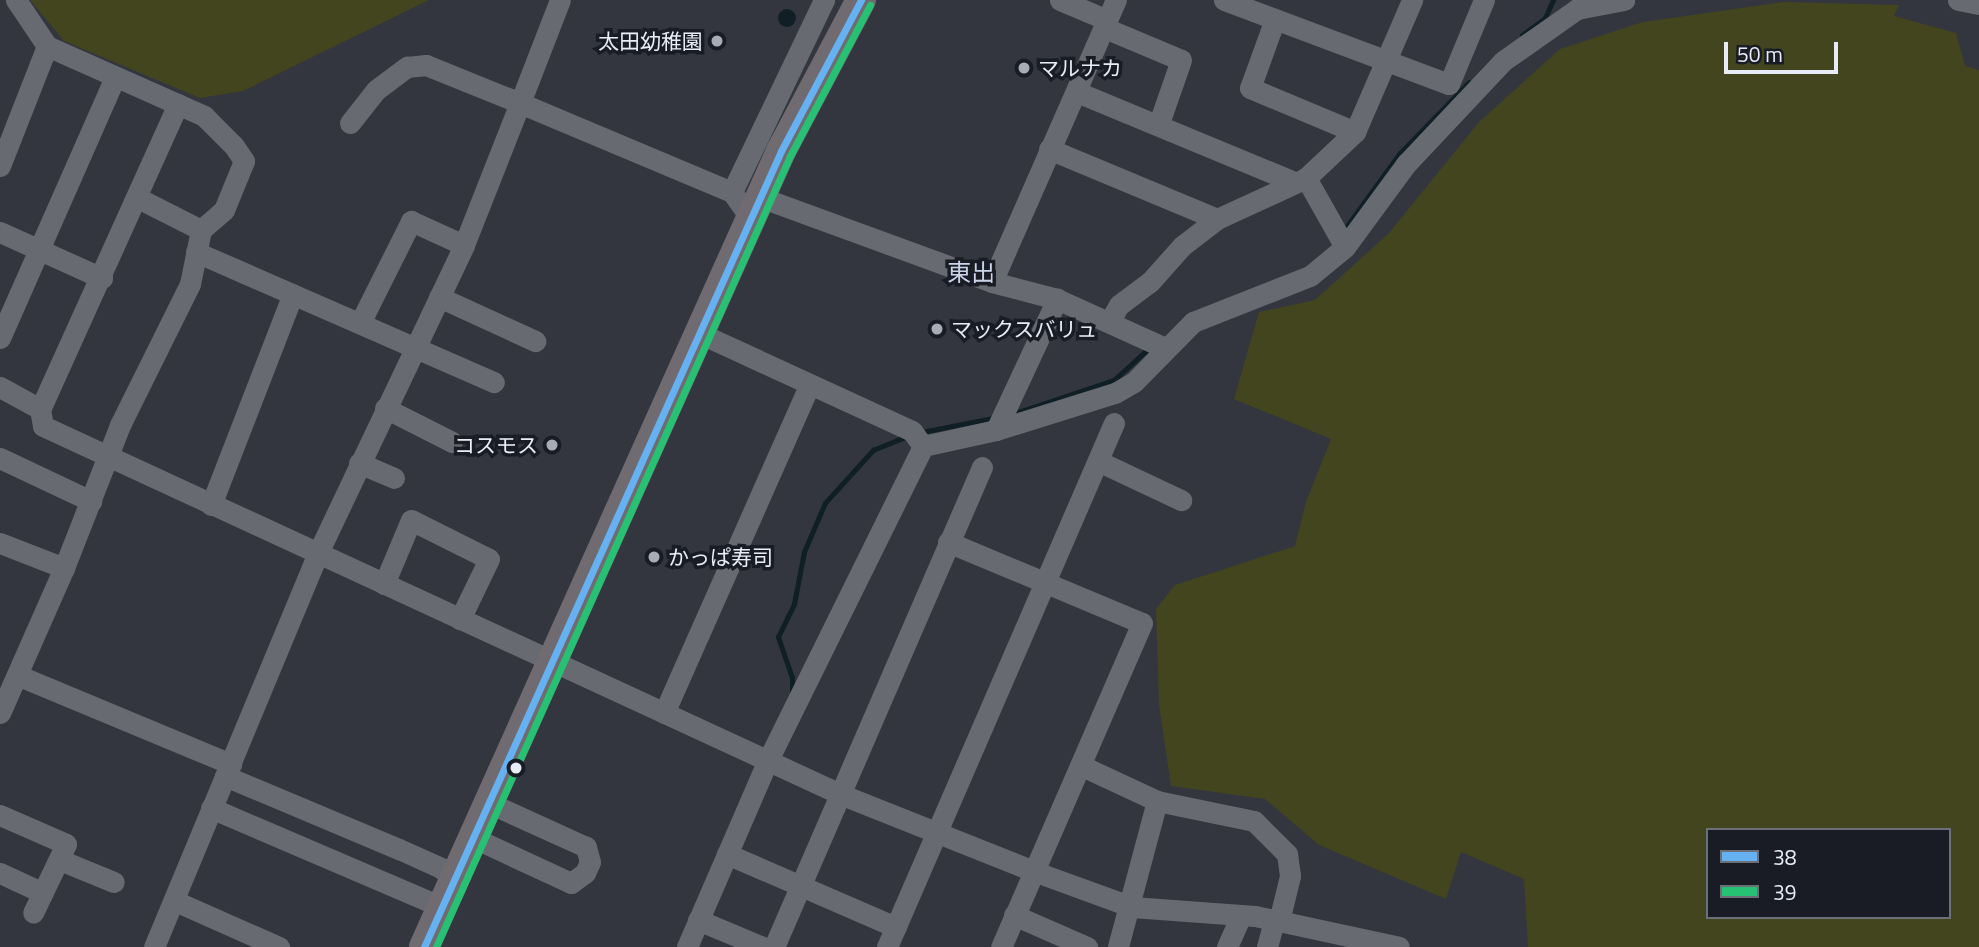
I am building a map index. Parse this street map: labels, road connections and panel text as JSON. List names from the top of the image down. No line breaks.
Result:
{"districts":["東出"],"places":["太田幼稚園","マルナカ","マックスバリュ","コスモス","かっぱ寿司"],"lines":["transit line 38","transit line 39"],"legend":["38","39"],"scale_bar":"50 m"}
